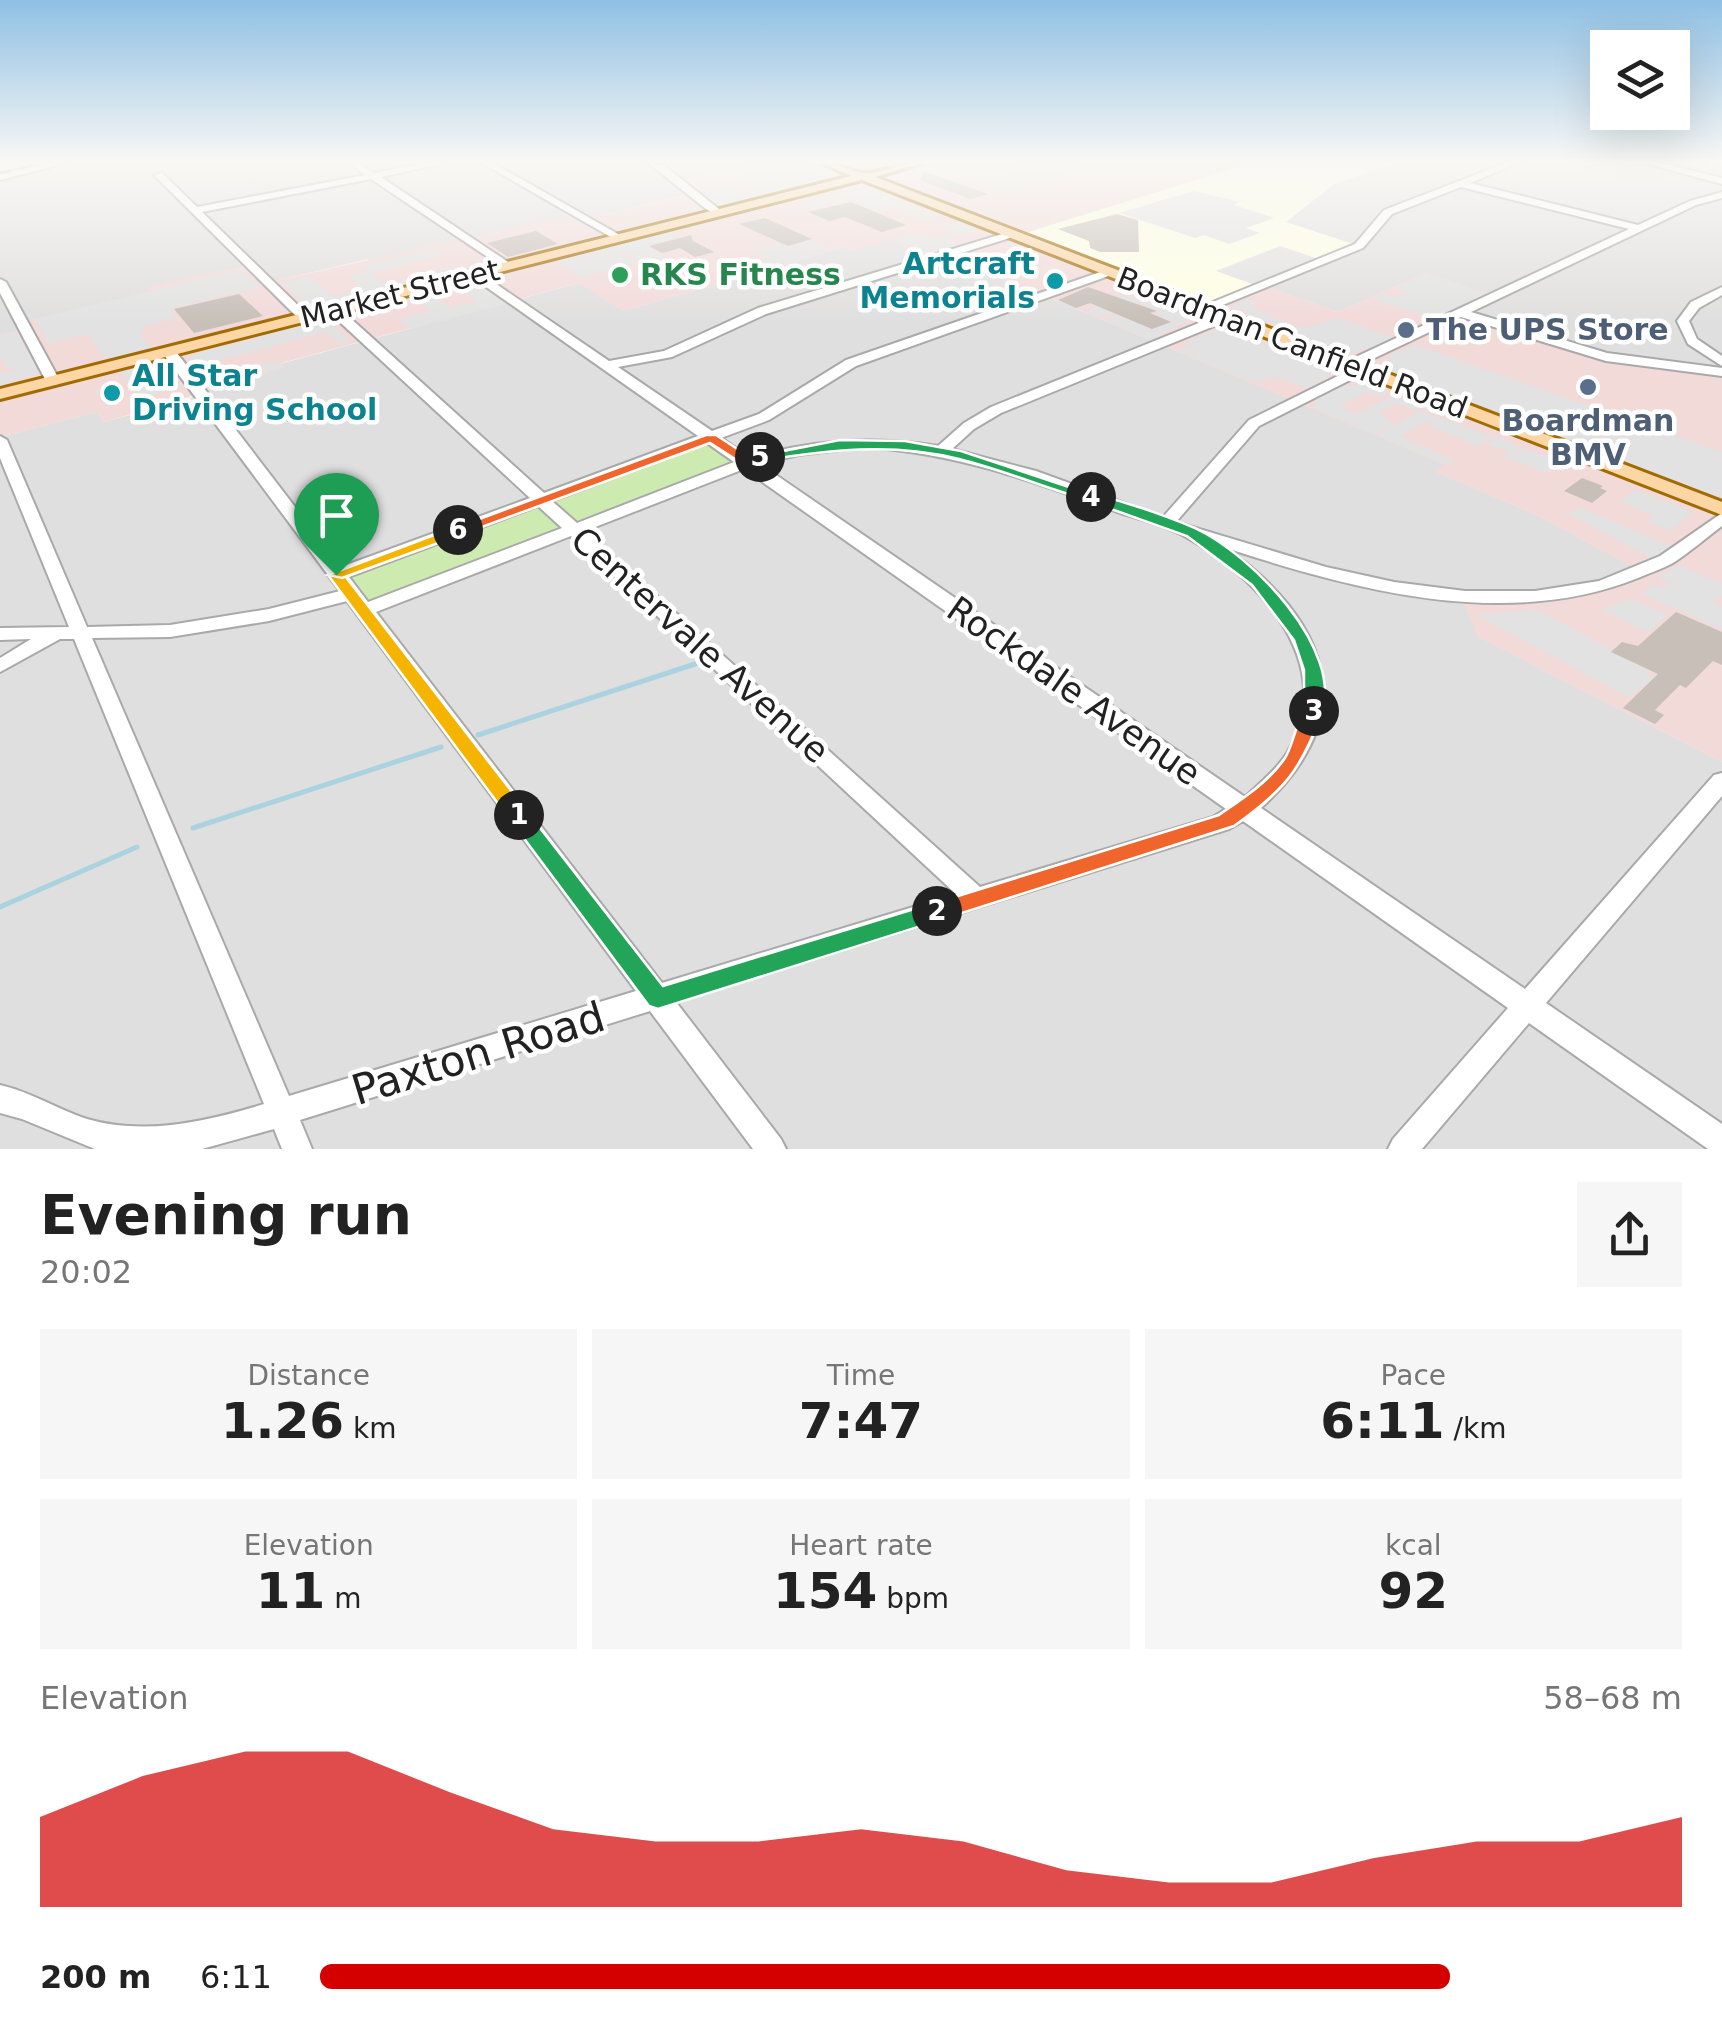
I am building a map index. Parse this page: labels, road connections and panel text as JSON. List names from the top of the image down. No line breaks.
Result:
{"streets":{"main road":["Market Street","Boardman Canfield Road"],"street":["Centervale Avenue","Rockdale Avenue","Paxton Road"]},"crossings":[["Market Street","Centervale Avenue"],["Market Street","Rockdale Avenue"],["Centervale Avenue","Paxton Road"],["Rockdale Avenue","Paxton Road"]],"places":["RKS Fitness","Artcraft Memorials","The UPS Store","Boardman BMV","All Star Driving School"],"page":{"pins":["5","4","6","3","1","2"],"heading":["Evening run","20:02"],"stats":[["Distance","1.26 km"],["Time","7:47"],["Pace","6:11 /km"],["Elevation","11 m"],["Heart rate","154 bpm"],["kcal","92"]],"chart":["Elevation","58–68 m"],"list":[{"name":"200 m","note":"6:11"}]}}
